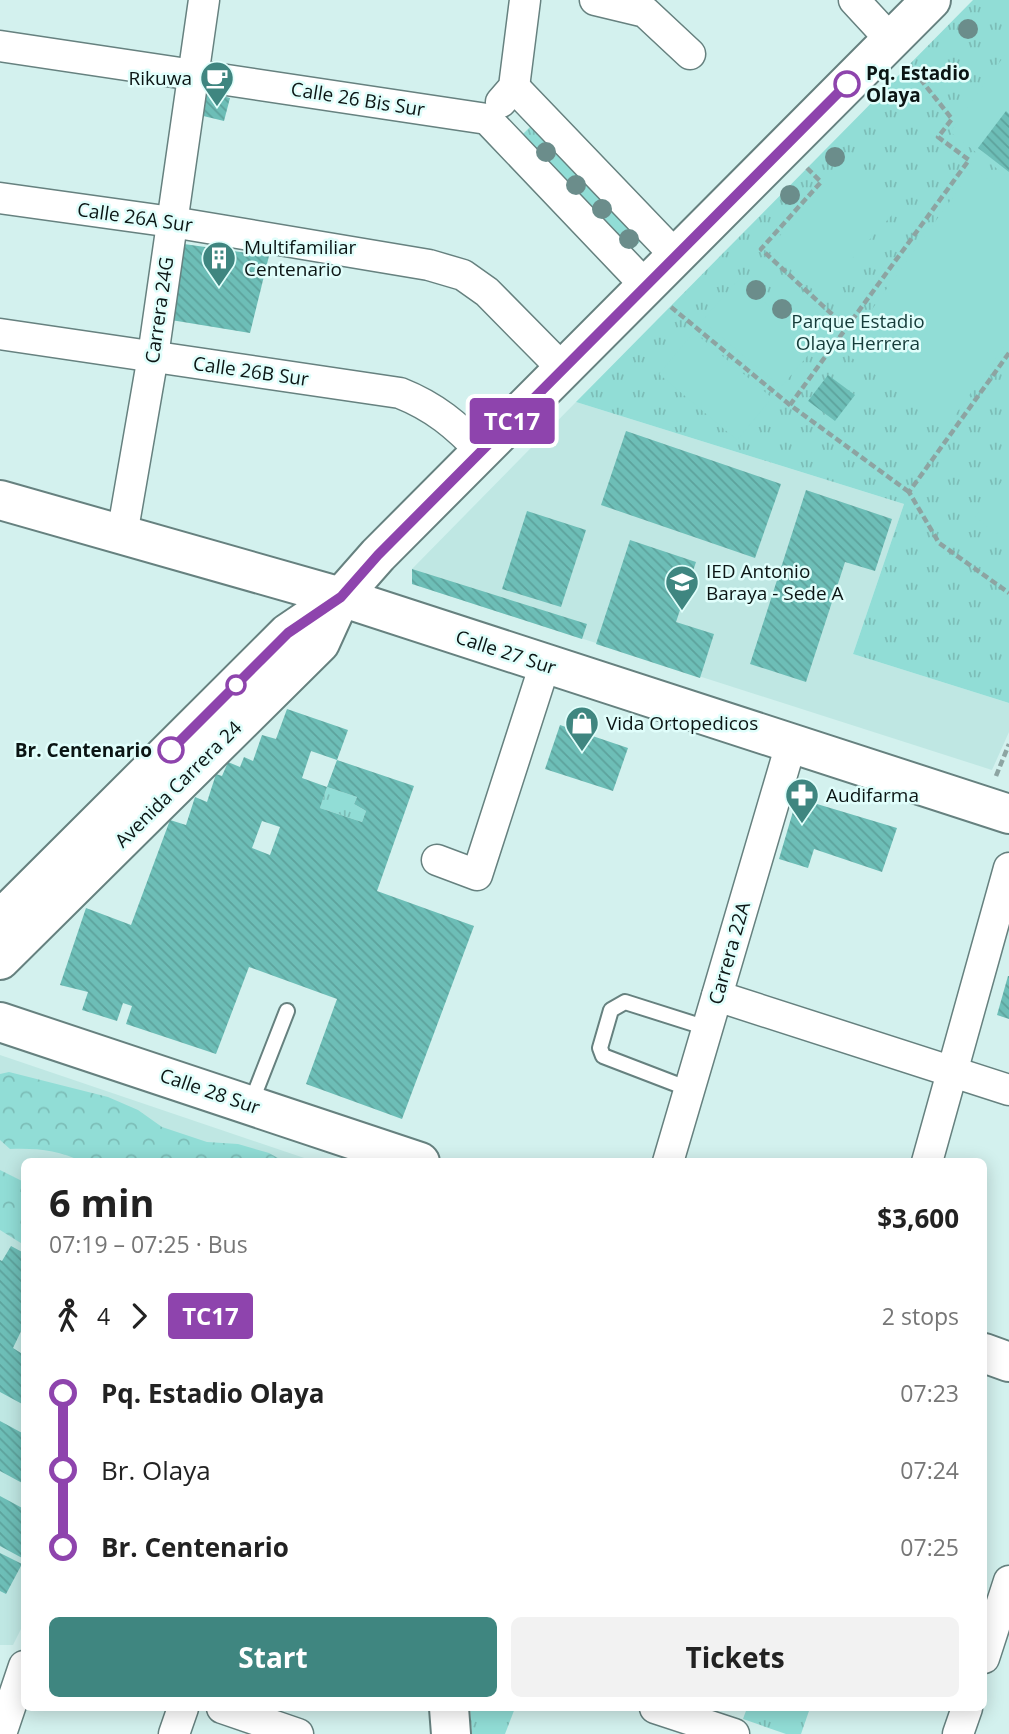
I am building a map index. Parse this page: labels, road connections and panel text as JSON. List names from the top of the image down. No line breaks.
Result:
{"streets":{"main road":["Calle 27 Sur","Avenida Carrera 24","Calle 28 Sur"],"street":["Calle 26 Bis Sur","Calle 26A Sur","Carrera 24G","Calle 26B Sur","Carrera 22A"]},"crossings":[["Calle 26 Bis Sur","Carrera 24G"],["Calle 26A Sur","Carrera 24G"],["Calle 26A Sur","Avenida Carrera 24"],["Carrera 24G","Calle 26B Sur"],["Carrera 24G","Calle 27 Sur"],["Calle 26B Sur","Avenida Carrera 24"],["Calle 27 Sur","Avenida Carrera 24"],["Calle 27 Sur","Carrera 22A"]],"parks":["Parque Estadio Olaya Herrera"],"places":{"other":["Pq. Estadio Olaya","Br. Centenario"],"cafe":["Rikuwa"],"building":["Multifamiliar Centenario"],"school or university":["IED Antonio Baraya - Sede A"],"shop":["Vida Ortopedicos"],"pharmacy":["Audifarma"]},"lines":["bus line TC17"],"page":{"on_map":"TC17","heading":["6 min","07:19 – 07:25 · Bus","$3,600"],"legs":["4","TC17","2 stops"],"list":[{"name":"Pq. Estadio Olaya","value":"07:23"},{"name":"Br. Olaya","value":"07:24"},{"name":"Br. Centenario","value":"07:25"}],"buttons":["Start","Tickets"]}}
